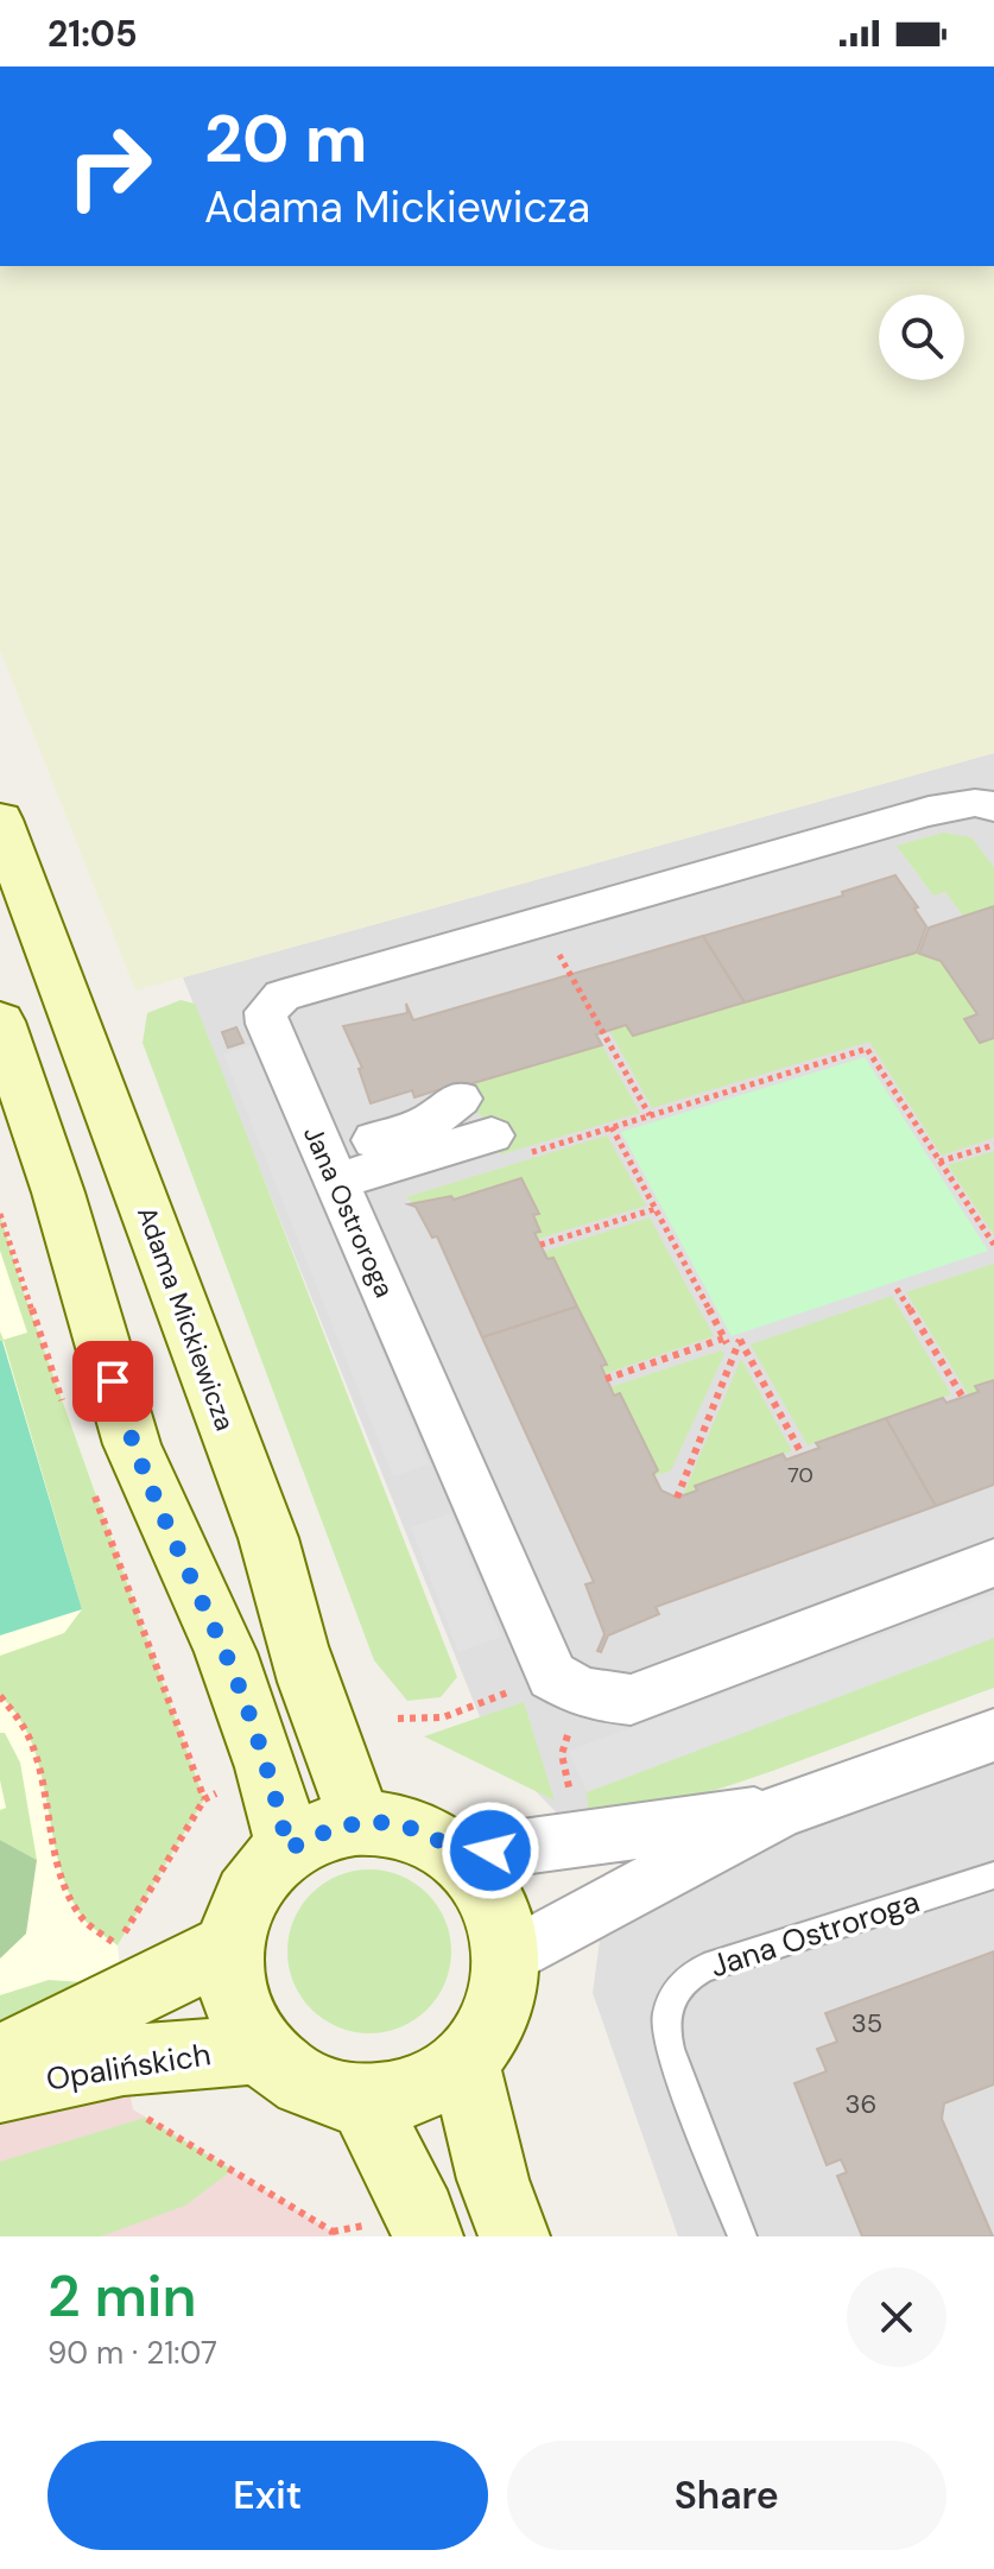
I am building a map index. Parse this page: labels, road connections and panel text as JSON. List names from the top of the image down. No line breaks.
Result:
{"streets":{"street":["Jana Ostroroga","Adama Mickiewicza","Opalińskich"]},"crossings":[["Adama Mickiewicza","Opalińskich"]],"house_numbers":["70","35","36"],"page":{"status":"21:05","turn":["20 m","Adama Mickiewicza"],"heading":["2 min","90 m · 21:07"],"buttons":["Exit","Share"]}}
